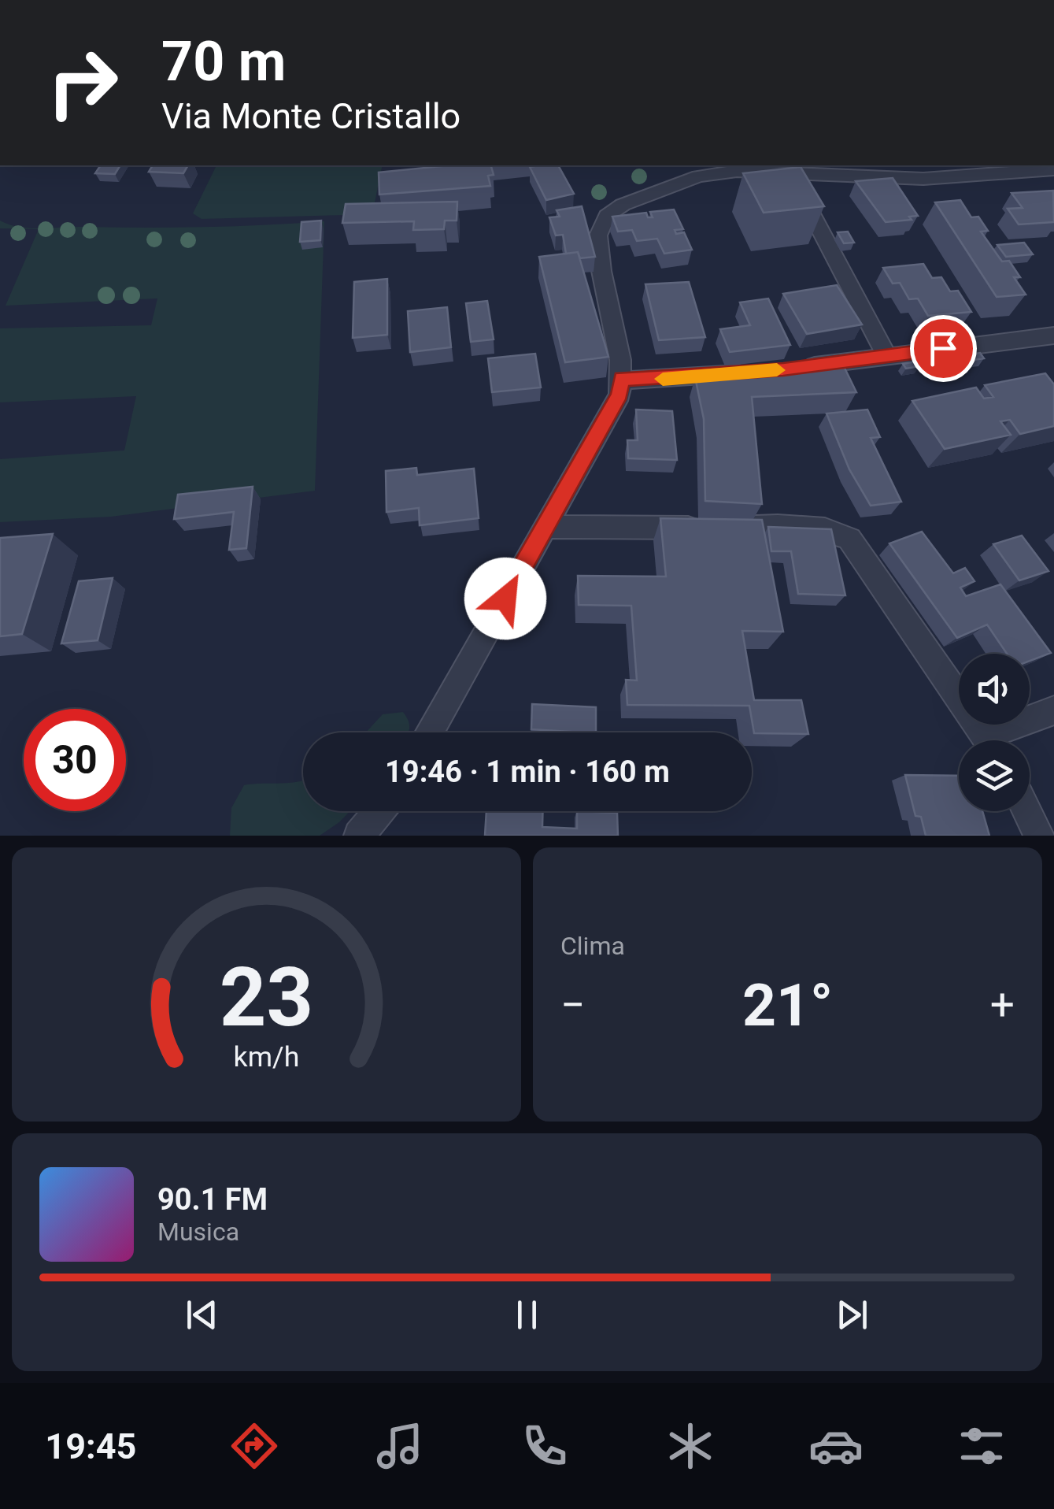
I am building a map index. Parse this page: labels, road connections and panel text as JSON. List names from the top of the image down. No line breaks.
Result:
{"page":{"turn":["70 m","Via Monte Cristallo"],"limit":"30","trip":"19:46 · 1 min · 160 m","tile":"Clima","heat":["−","21°","+"],"song":["90.1 FM","Musica"],"tabs":"19:45","gauge":["23","km/h"]}}
